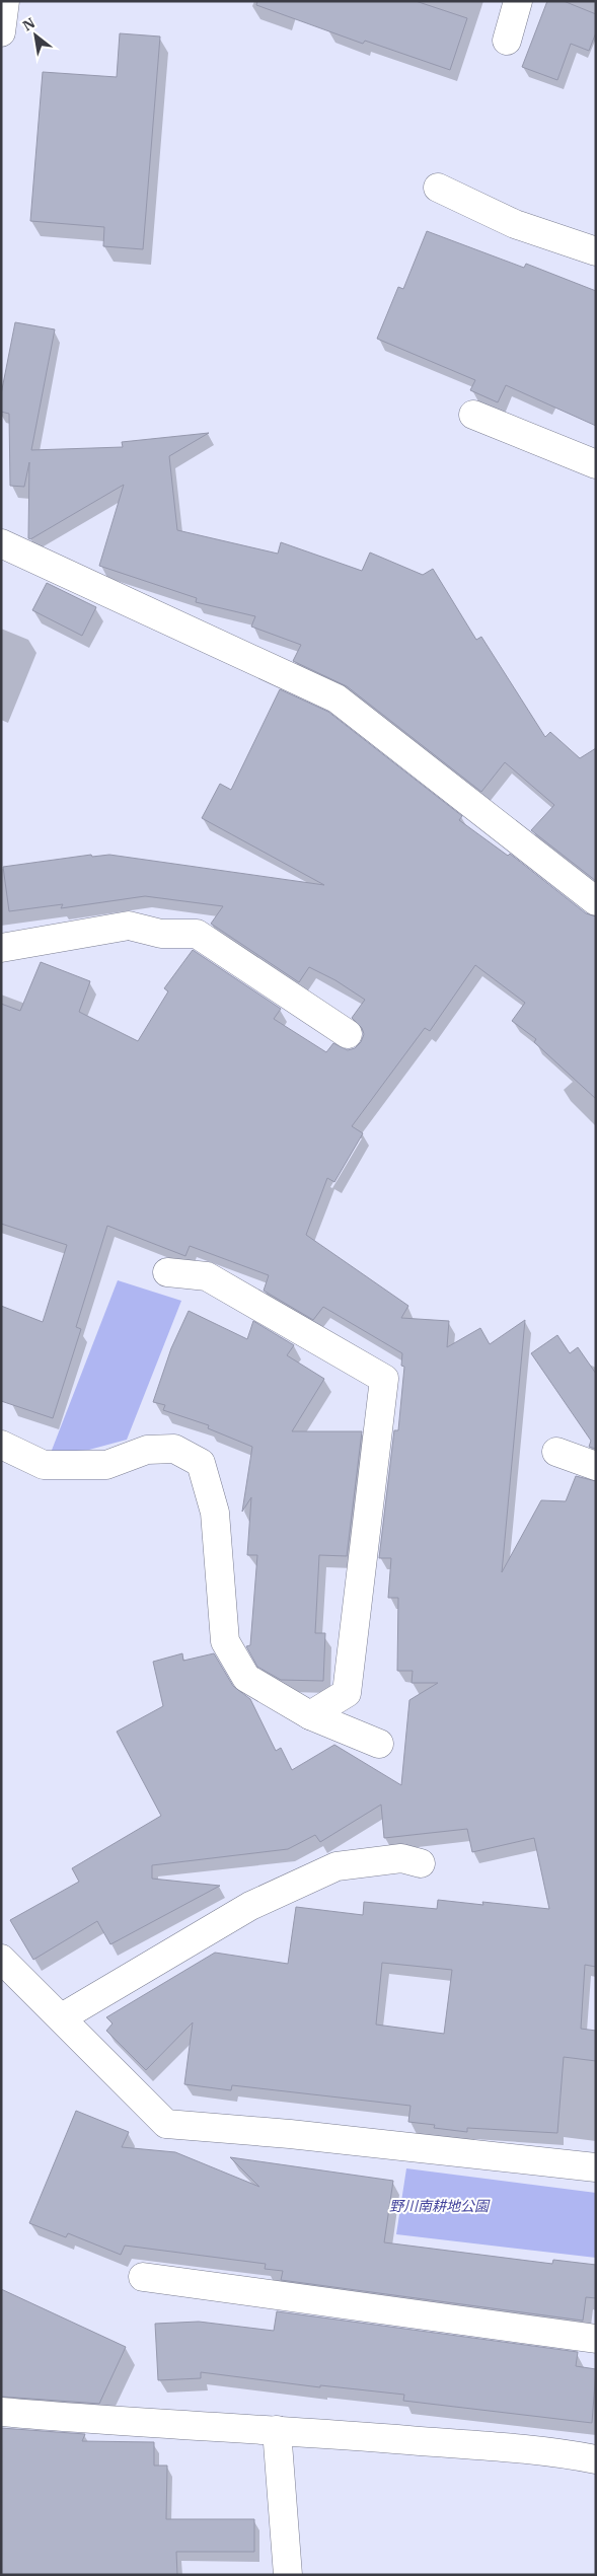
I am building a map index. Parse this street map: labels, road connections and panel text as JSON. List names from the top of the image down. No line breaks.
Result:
{"parks":["野川南耕地公園"],"north":"top left"}
